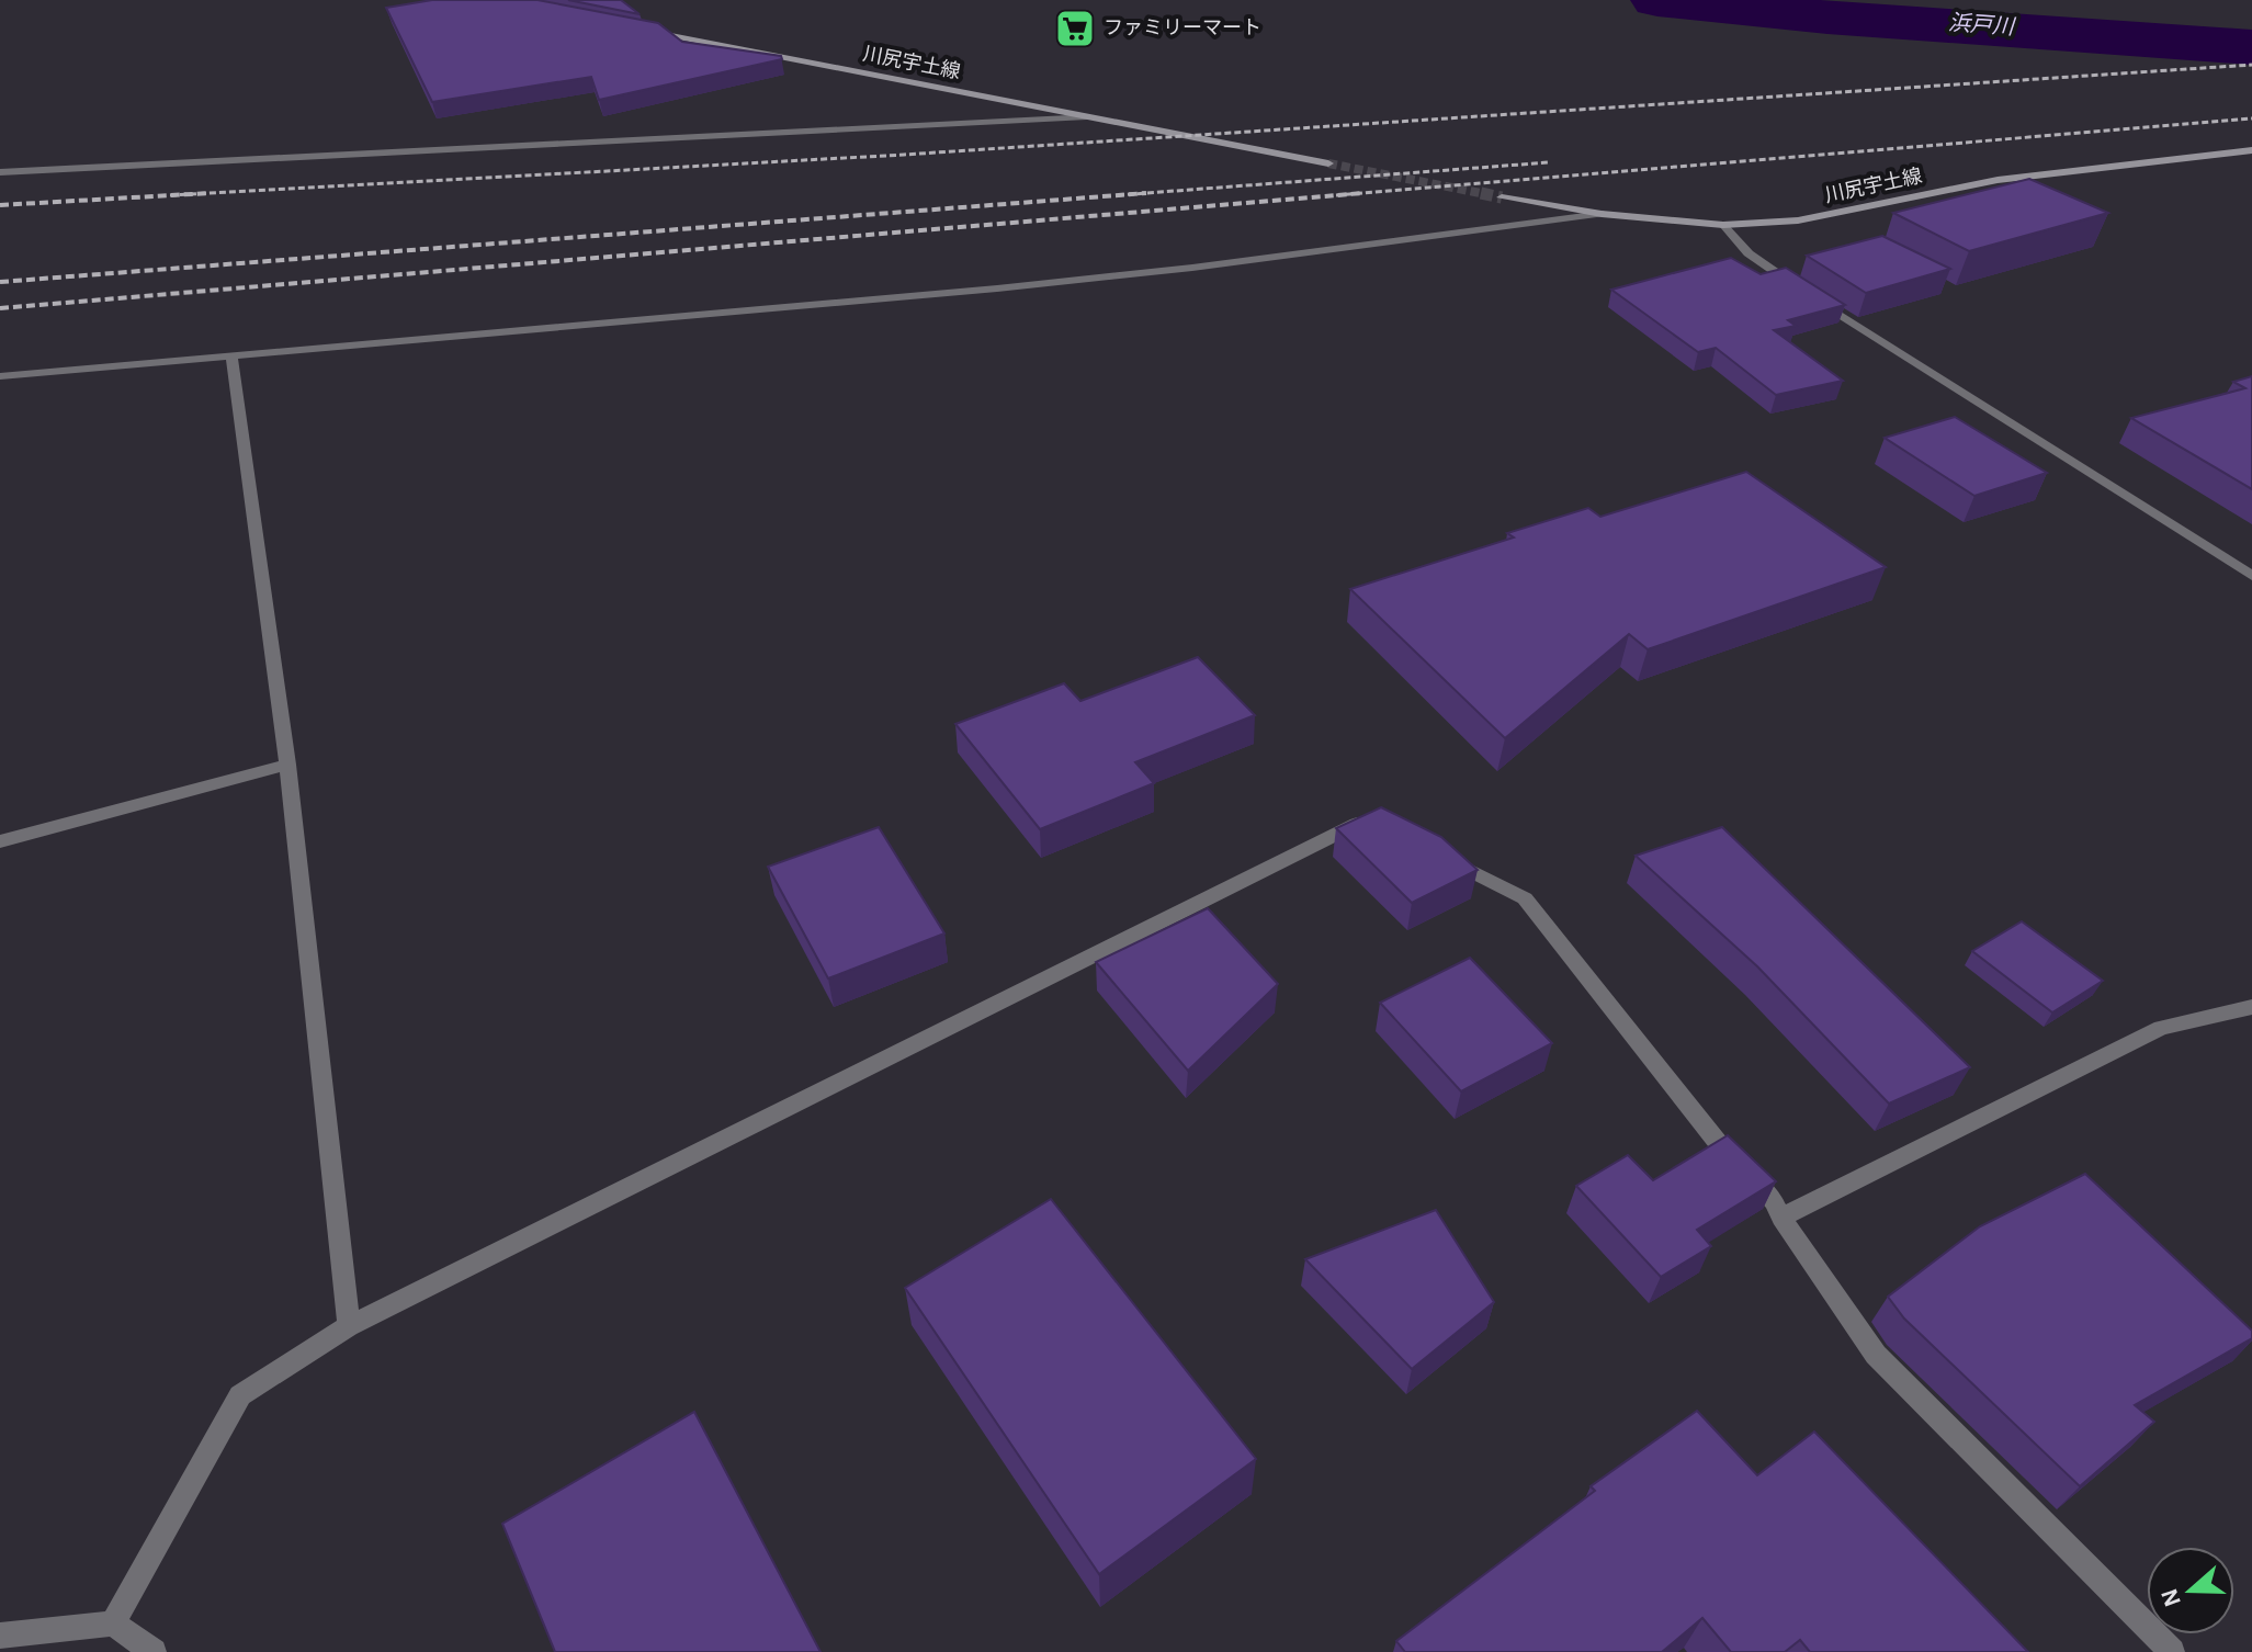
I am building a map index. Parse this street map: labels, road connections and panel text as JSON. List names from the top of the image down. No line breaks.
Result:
{"streets":{"main road":["川尻宇土線"]},"water":["浜戸川"],"places":{"supermarket":["ファミリーマート"]},"north":"left"}
